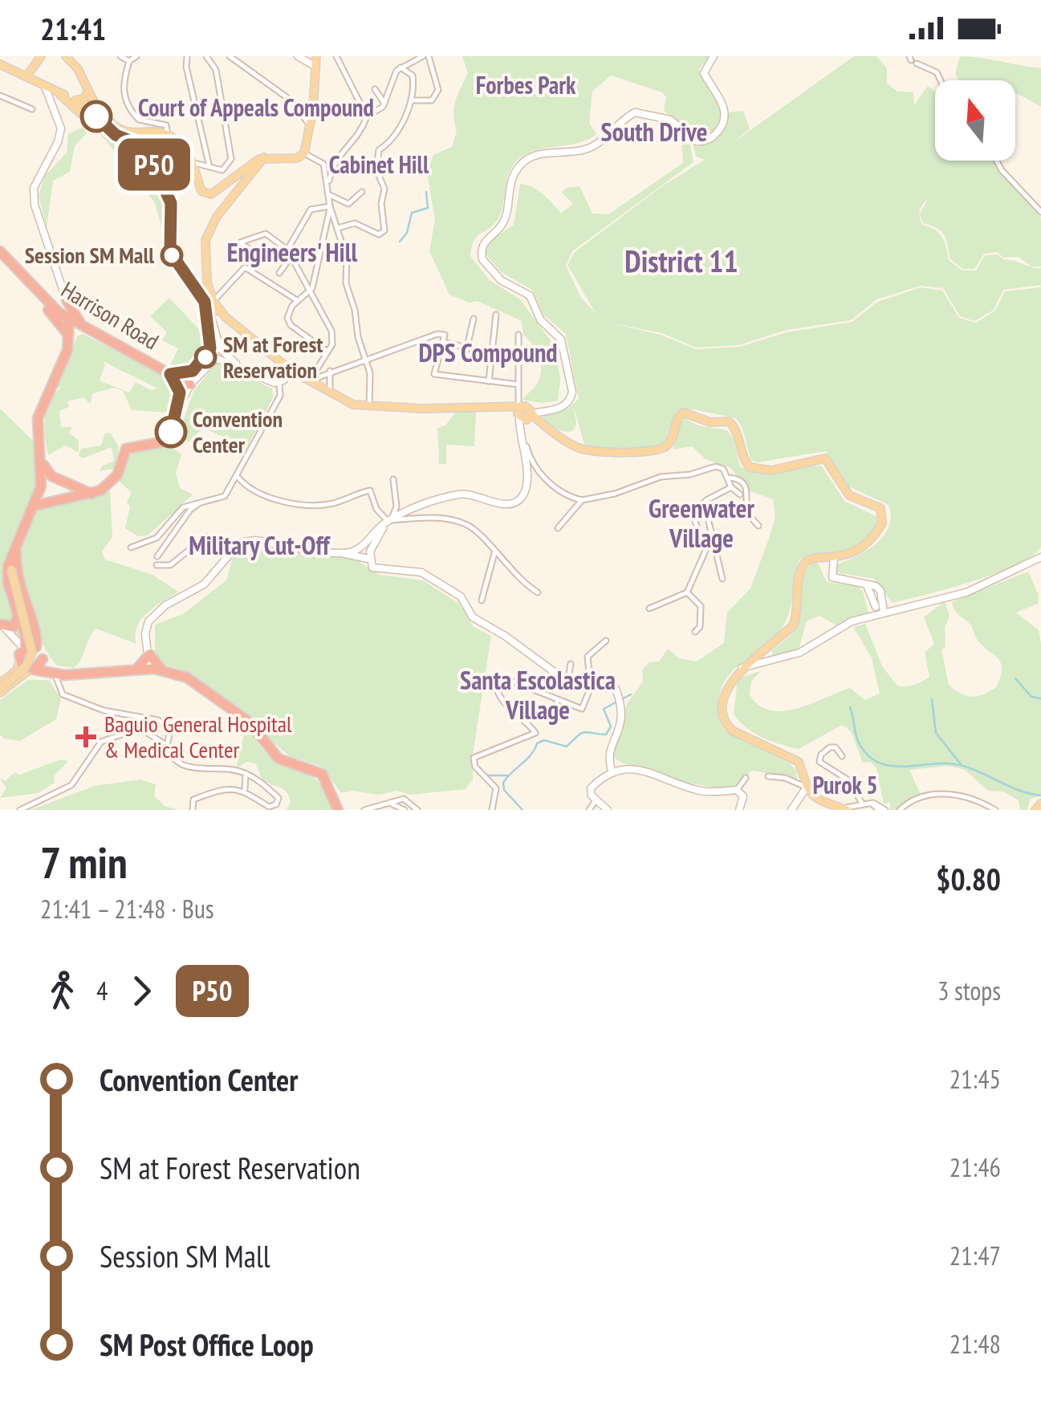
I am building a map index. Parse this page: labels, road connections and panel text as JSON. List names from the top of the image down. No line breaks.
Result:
{"streets":{"highway":["Harrison Road"]},"districts":["Forbes Park","Court of Appeals Compound","South Drive","Cabinet Hill","Engineers' Hill","District 11","DPS Compound","Greenwater Village","Military Cut-Off","Santa Escolastica Village","Purok 5"],"places":{"other":["Session SM Mall","SM at Forest Reservation","Convention Center"],"health":["Baguio General Hospital & Medical Center"]},"lines":["bus line P50"],"north":"top","page":{"status":"21:41","on_map":"P50","heading":["7 min","21:41 – 21:48 · Bus","$0.80"],"legs":["4","P50","3 stops"],"list":[{"name":"Convention Center","value":"21:45"},{"name":"SM at Forest Reservation","value":"21:46"},{"name":"Session SM Mall","value":"21:47"},{"name":"SM Post Office Loop","value":"21:48"}]}}
